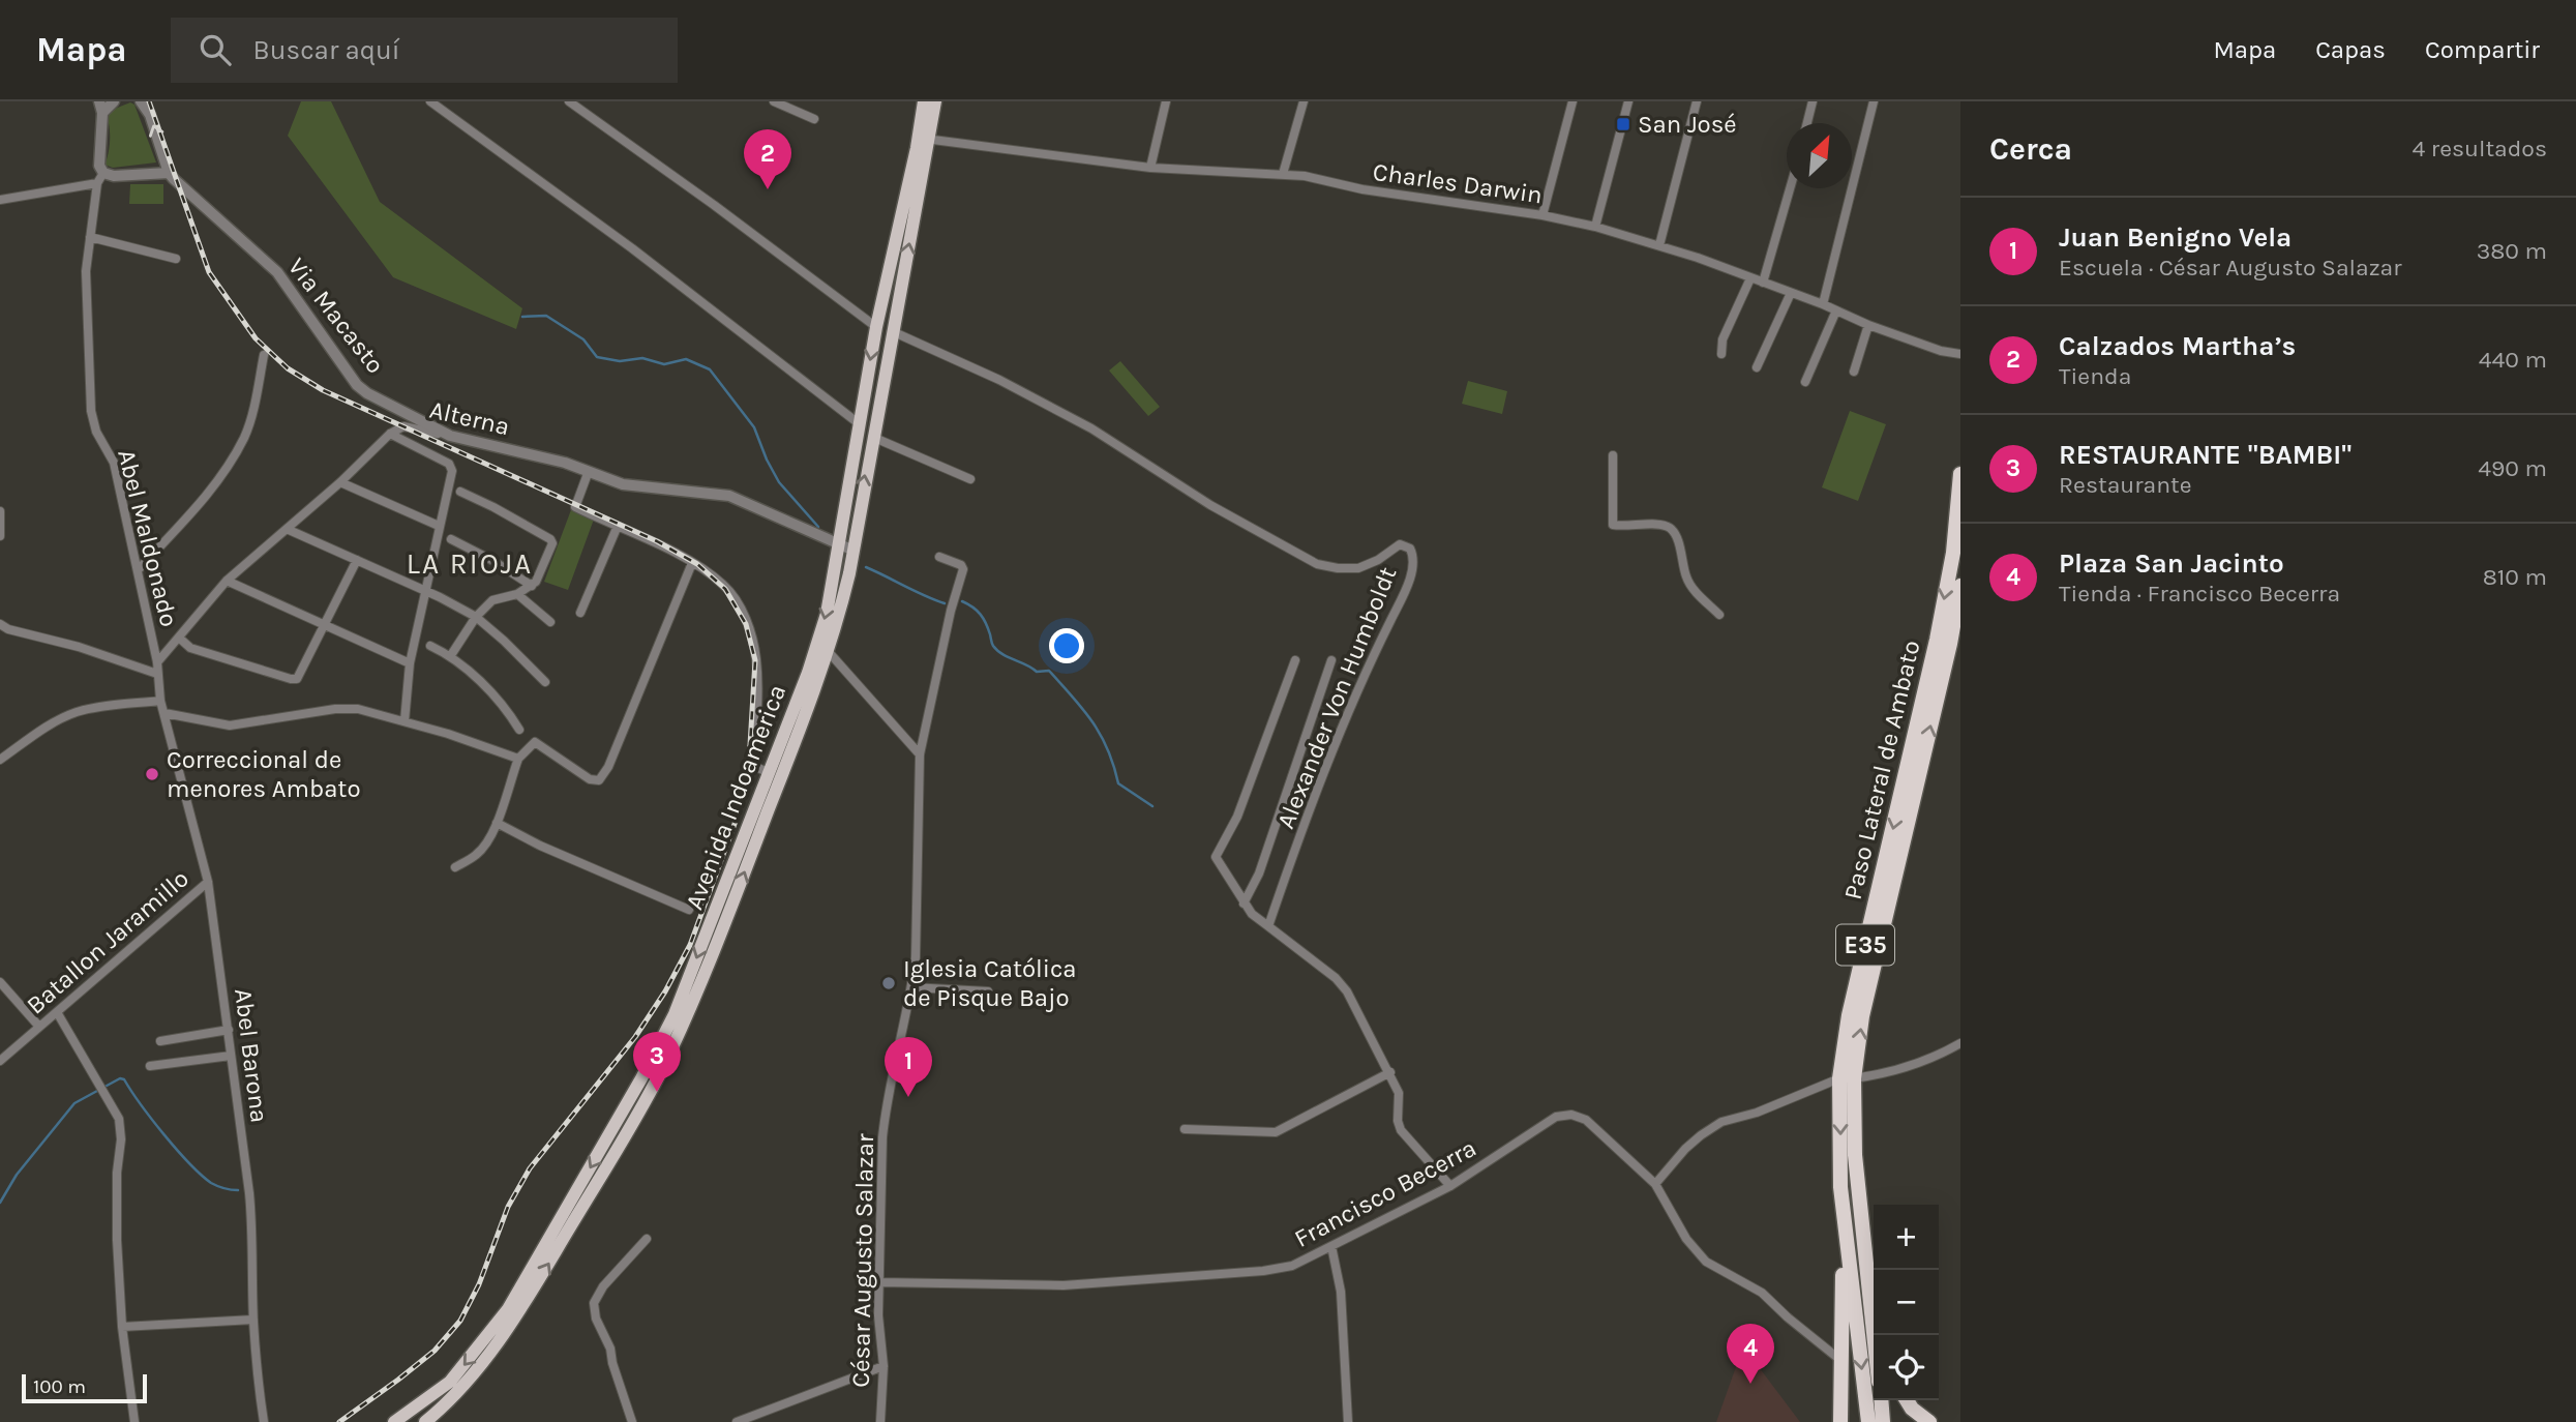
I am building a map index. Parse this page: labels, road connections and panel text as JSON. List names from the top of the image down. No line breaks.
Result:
{"streets":{"highway":["Paso Lateral de Ambato","E35"],"main road":["Avenida Indoamerica"],"street":["Charles Darwin","Via Macasto","Alterna","Abel Maldonado","Alexander Von Humboldt","Batallon Jaramillo","Abel Barona","Francisco Becerra","César Augusto Salazar"]},"crossings":[["Charles Darwin","Avenida Indoamerica"],["Via Macasto","Alterna"],["Alterna","Abel Maldonado"],["Alterna","Avenida Indoamerica"],["Abel Maldonado","Abel Barona"],["Alexander Von Humboldt","Avenida Indoamerica"],["Batallon Jaramillo","Abel Barona"],["Francisco Becerra","César Augusto Salazar"]],"districts":["LA RIOJA"],"places":{"transit":["San José"],"other":["Correccional de menores Ambato","Iglesia Católica de Pisque Bajo"]},"scale_bar":"100 m","north":"top right","page":{"header":"Mapa","search":"Buscar aquí","nav":["Mapa","Capas","Compartir"],"heading":["Cerca","4 resultados"],"pins":["2","3","1","4"],"list":[{"mark":"1","name":"Juan Benigno Vela","note":"Escuela · César Augusto Salazar","value":"380 m"},{"mark":"2","name":"Calzados Martha’s","note":"Tienda","value":"440 m"},{"mark":"3","name":"RESTAURANTE \"BAMBI\"","note":"Restaurante","value":"490 m"},{"mark":"4","name":"Plaza San Jacinto","note":"Tienda · Francisco Becerra","value":"810 m"}],"map_buttons":["+","−"],"scale":"100 m"}}
